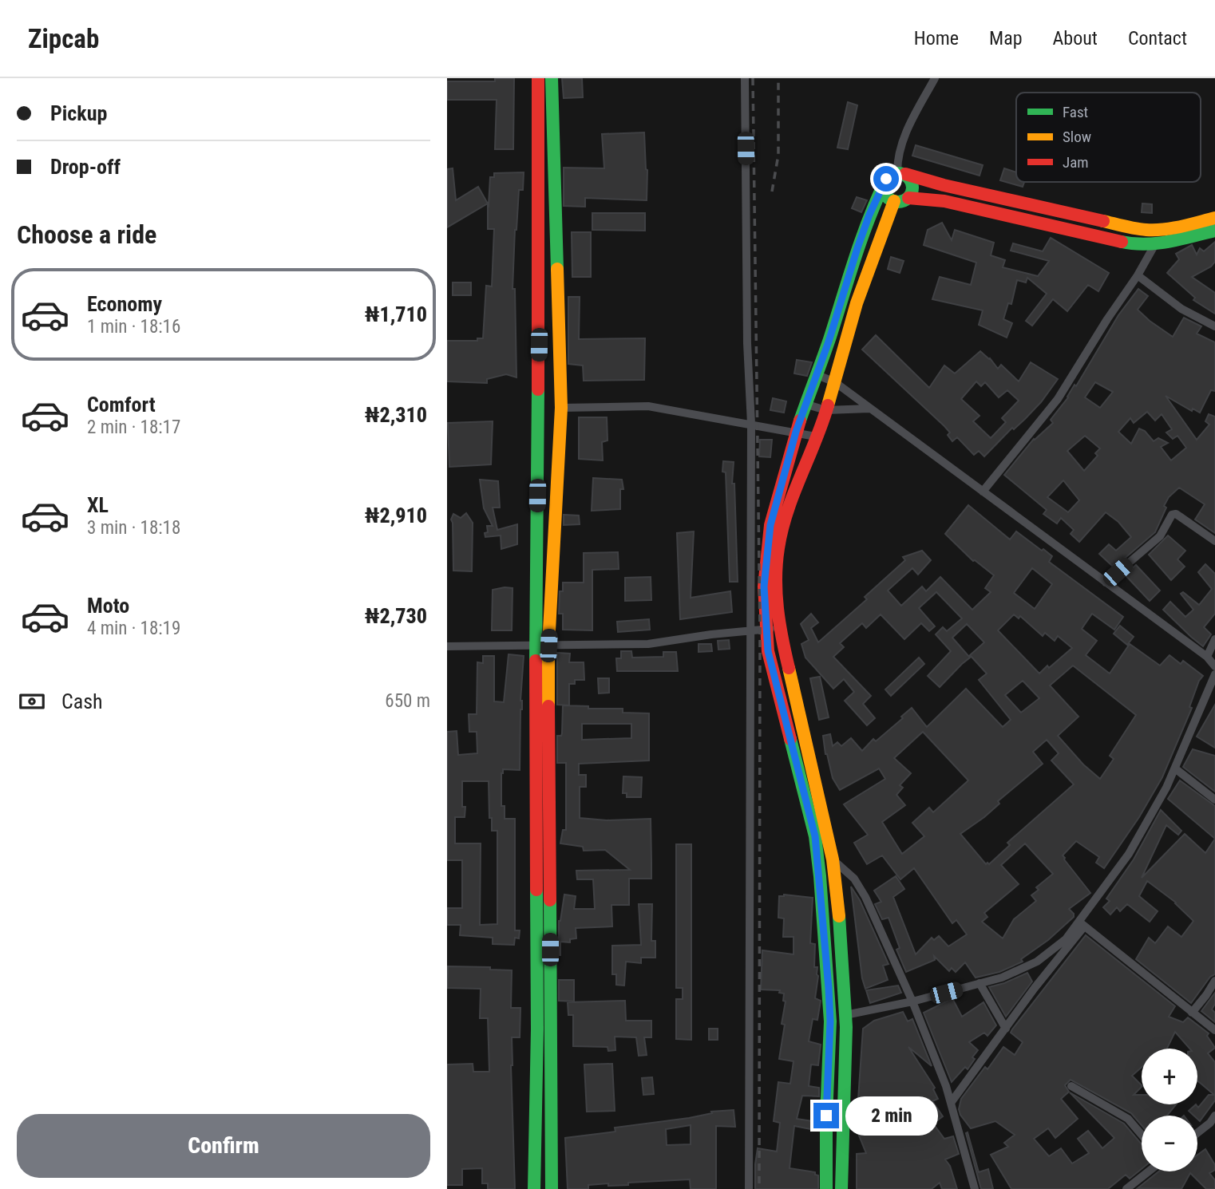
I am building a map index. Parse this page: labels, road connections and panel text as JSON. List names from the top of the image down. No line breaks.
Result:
{"legend":["Fast","Slow","Jam"],"page":{"header":"Zipcab","nav":["Home","Map","About","Contact"],"banner":["Pickup","Drop-off"],"heading":"Choose a ride","list":[{"name":"Economy","note":"1 min · 18:16","value":"₦1,710"},{"name":"Comfort","note":"2 min · 18:17","value":"₦2,310"},{"name":"XL","note":"3 min · 18:18","value":"₦2,910"},{"name":"Moto","note":"4 min · 18:19","value":"₦2,730"}],"pay":["Cash","650 m"],"map_buttons":["+","−"],"bubble":"2 min","buttons":"Confirm"}}
